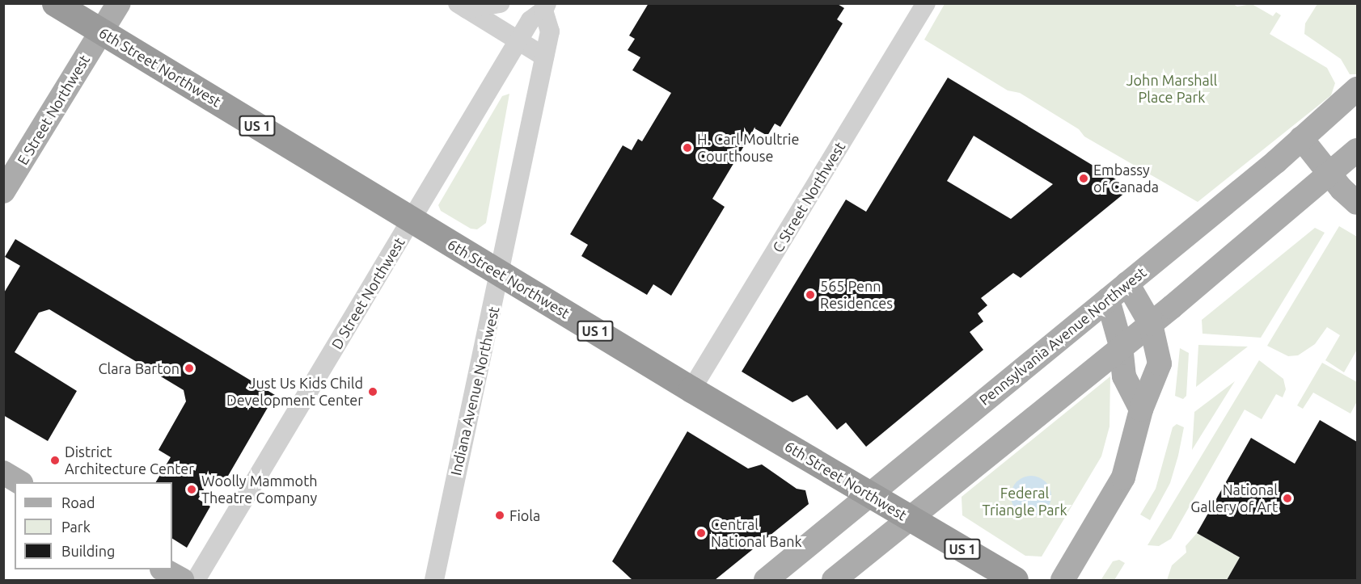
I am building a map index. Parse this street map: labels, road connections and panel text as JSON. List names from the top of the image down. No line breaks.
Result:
{"streets":{"highway":["6th Street Northwest","US 1"],"main road":["E Street Northwest","Pennsylvania Avenue Northwest"],"street":["C Street Northwest","D Street Northwest","Indiana Avenue Northwest"]},"crossings":[["6th Street Northwest","E Street Northwest"],["6th Street Northwest","C Street Northwest"],["6th Street Northwest","D Street Northwest"],["6th Street Northwest","Pennsylvania Avenue Northwest"],["6th Street Northwest","Indiana Avenue Northwest"],["D Street Northwest","Indiana Avenue Northwest"]],"parks":["John Marshall Place Park","Federal Triangle Park"],"places":["H. Carl Moultrie Courthouse","Embassy of Canada","565 Penn Residences","Clara Barton","Just Us Kids Child Development Center","District Architecture Center","Woolly Mammoth Theatre Company","National Gallery of Art","Fiola","Central National Bank"],"legend":["Road","Park","Building"]}
